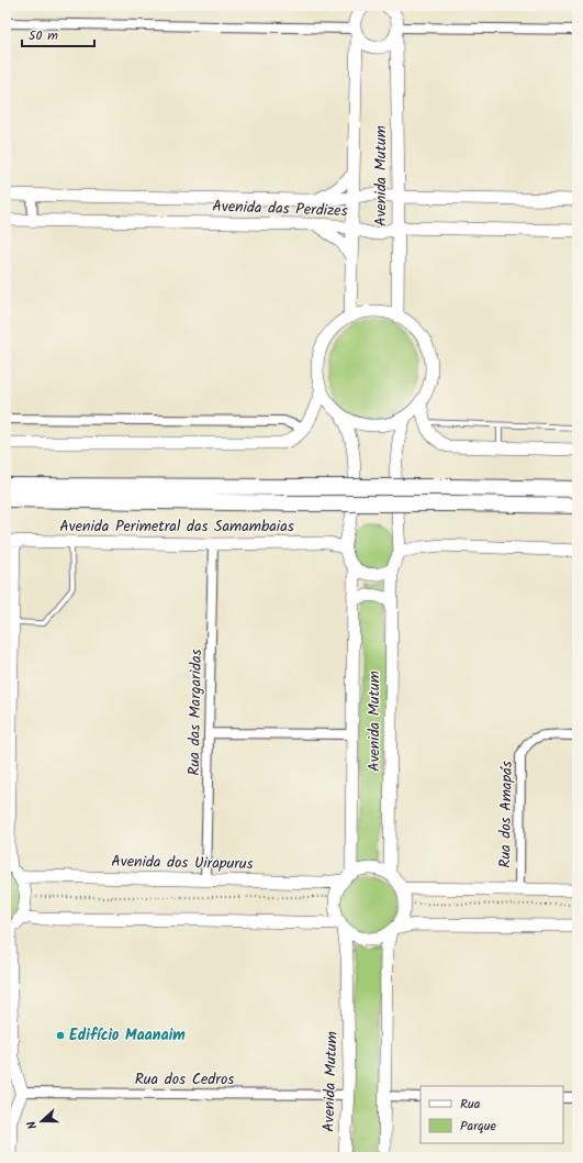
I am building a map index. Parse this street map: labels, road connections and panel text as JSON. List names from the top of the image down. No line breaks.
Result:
{"streets":{"street":["Avenida Mutum","Avenida das Perdizes","Avenida Perimetral das Samambaias","Rua das Margaridas","Rua dos Amapás","Avenida dos Uirapurus","Rua dos Cedros"]},"crossings":[["Avenida Mutum","Avenida das Perdizes"],["Avenida Mutum","Avenida dos Uirapurus"],["Avenida Mutum","Rua dos Cedros"],["Avenida Perimetral das Samambaias","Rua das Margaridas"],["Rua das Margaridas","Avenida dos Uirapurus"]],"places":["Edifício Maanaim"],"legend":["Rua","Parque"],"scale_bar":"50 m","north":"left"}
